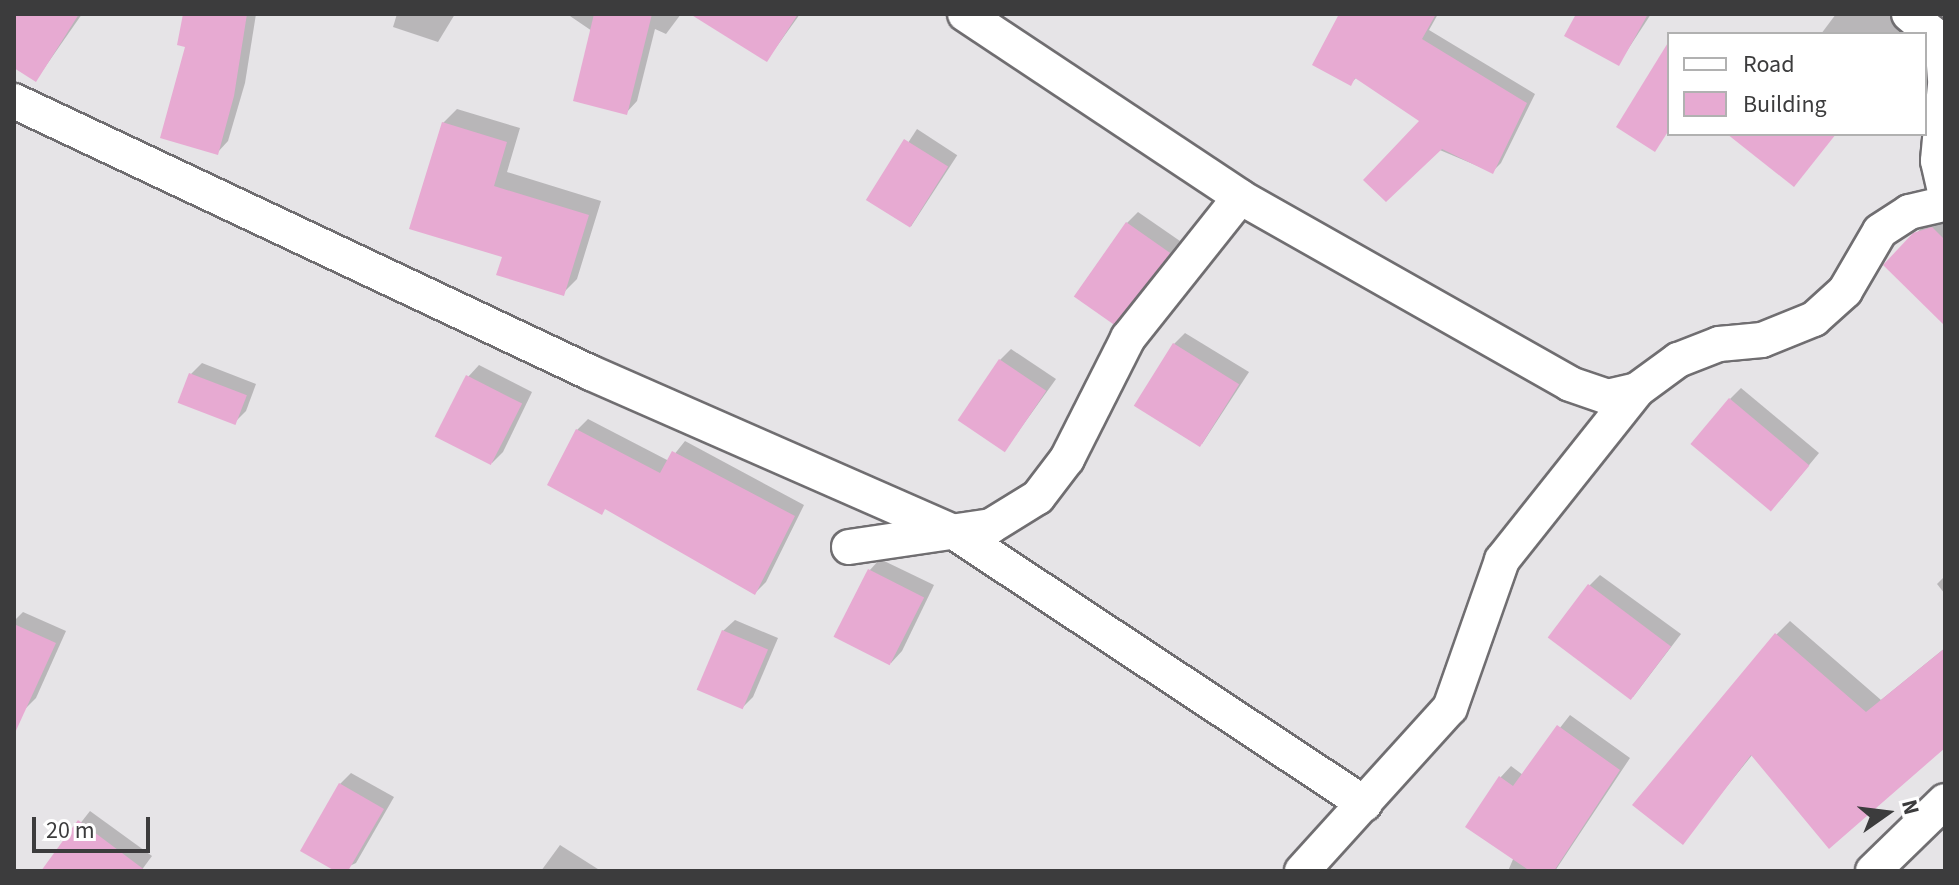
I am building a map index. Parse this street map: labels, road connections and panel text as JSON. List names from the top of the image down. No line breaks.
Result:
{"legend":["Road","Building"],"scale_bar":"20 m","north":"right"}
